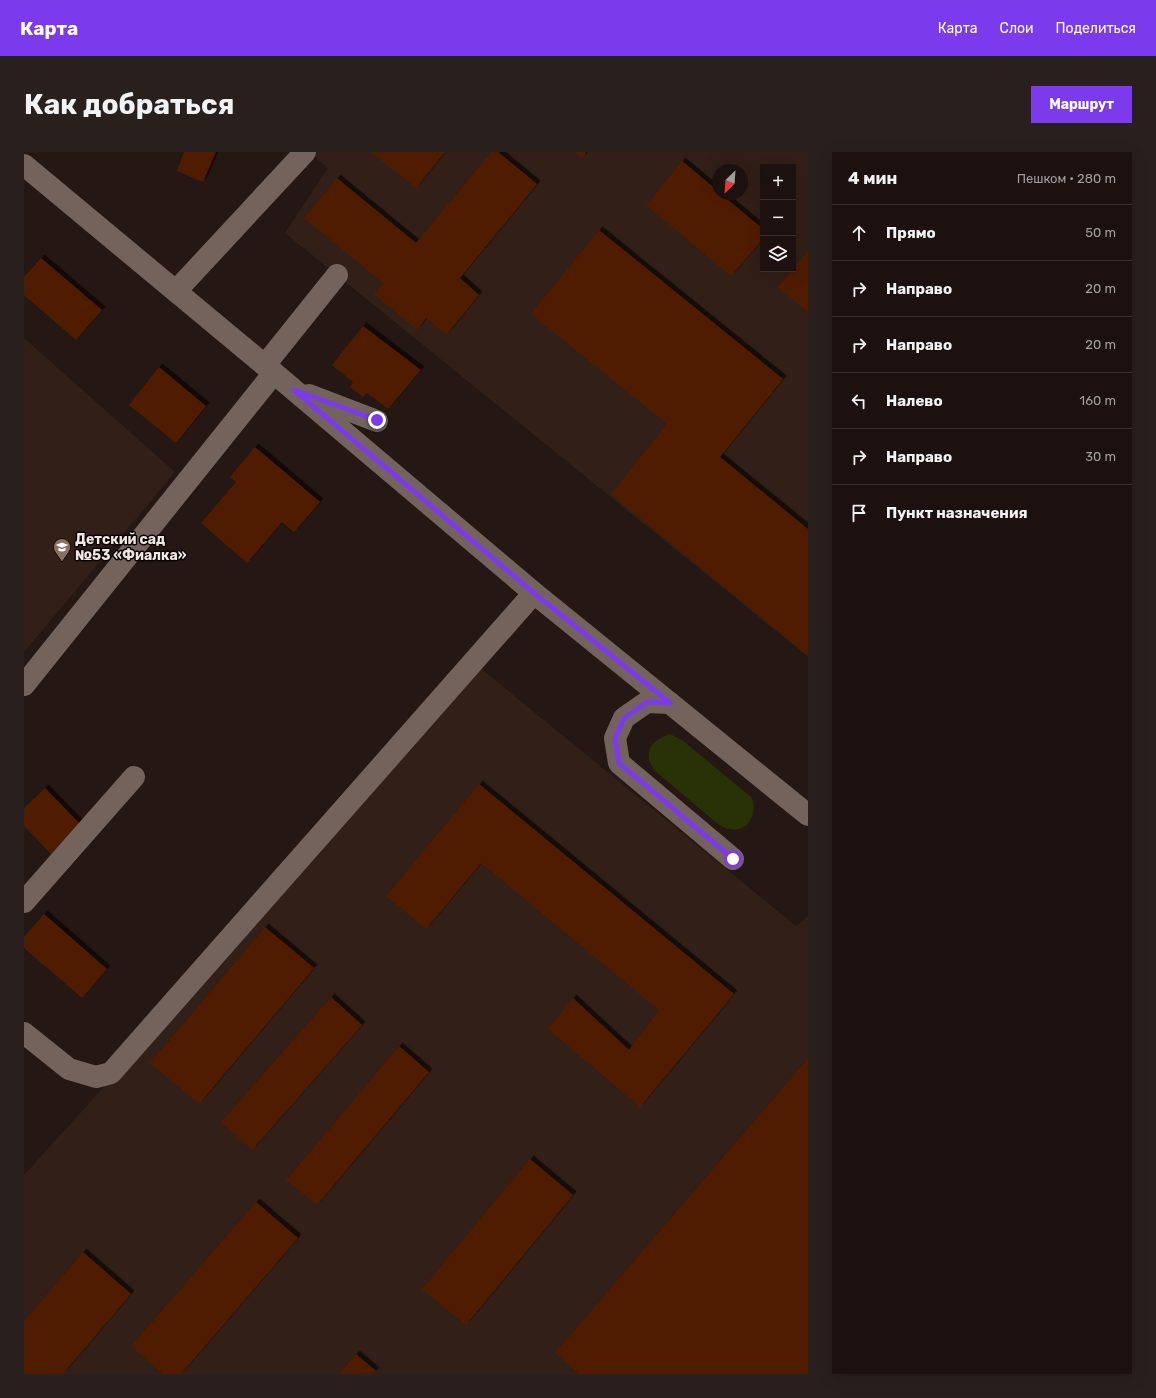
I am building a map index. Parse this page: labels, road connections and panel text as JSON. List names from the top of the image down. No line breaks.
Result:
{"places":{"school or university":["Детский сад №53 «Фиалка»"]},"north":"bottom left","page":{"header":"Карта","nav":["Карта","Слои","Поделиться"],"buttons":"Маршрут","title":"Как добраться","heading":["4 мин","Пешком · 280 m"],"map_buttons":["+","−"],"list":[["Прямо","50 m"],["Направо","20 m"],["Направо","20 m"],["Налево","160 m"],["Направо","30 m"],"Пункт назначения"]}}
